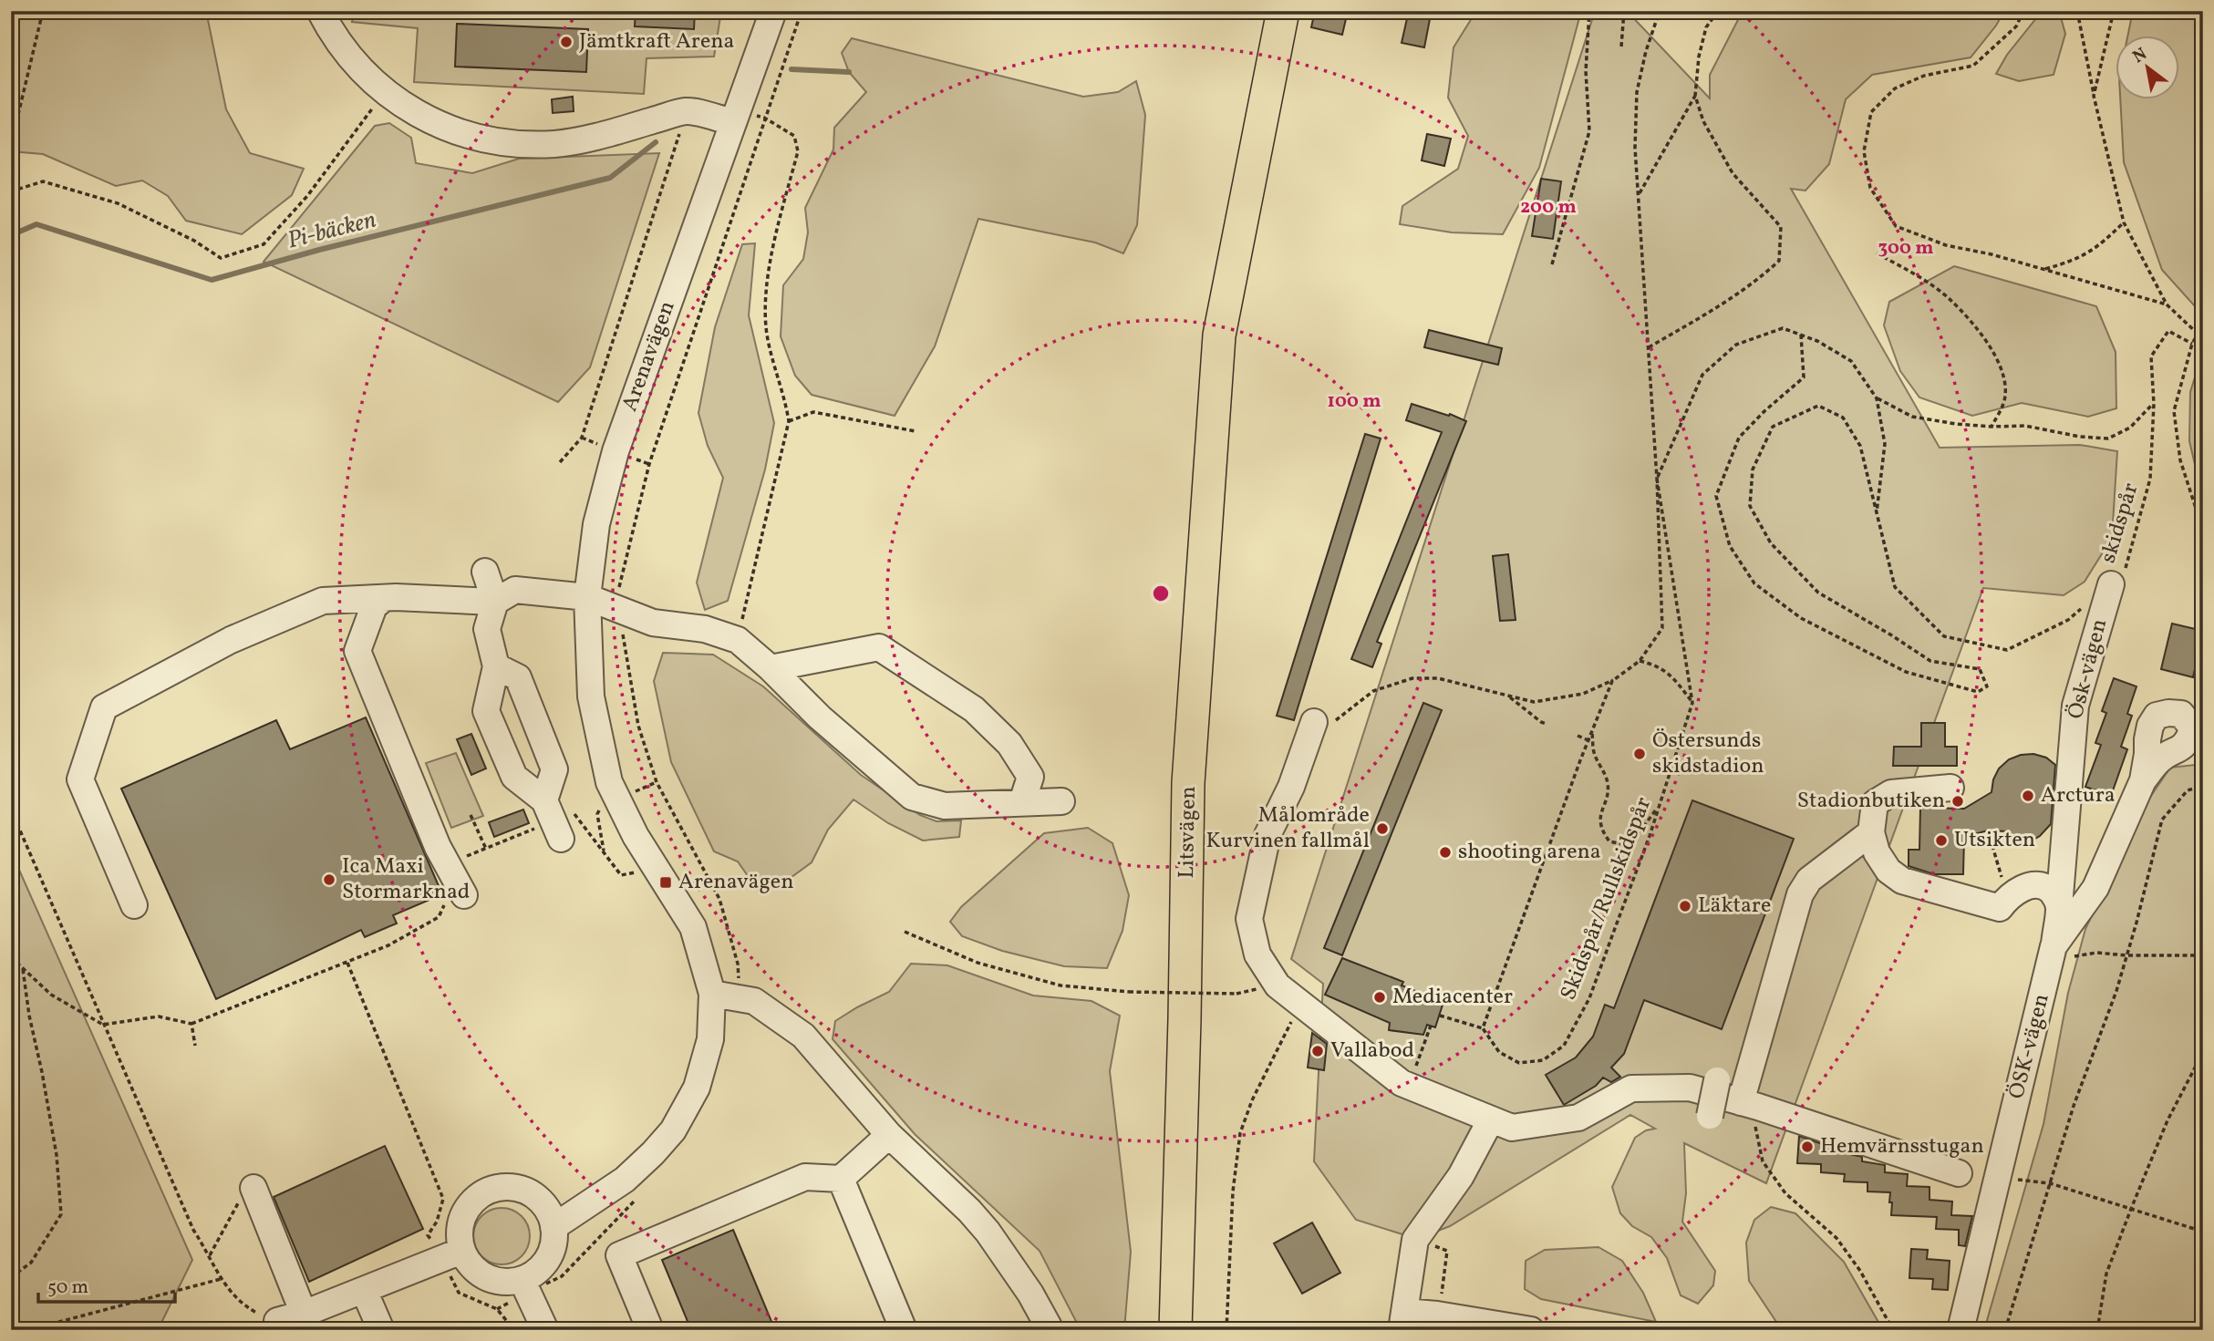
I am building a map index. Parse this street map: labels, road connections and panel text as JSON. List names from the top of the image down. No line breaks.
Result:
{"streets":{"main road":["Litsvägen"],"street":["Arenavägen","Ösk-vägen","ÖSK-vägen"],"path":["skidspår","Skidspår/Rullskidspår"]},"crossings":[["skidspår","Ösk-vägen"],["skidspår","Skidspår/Rullskidspår"],["Ösk-vägen","ÖSK-vägen"]],"water":["Pi-bäcken"],"places":{"other":["Jämtkraft Arena","Östersunds skidstadion","Arctura","Stadionbutiken","Målområde Kurvinen fallmål","Utsikten","shooting arena","Ica Maxi Stormarknad","Läktare","Mediacenter","Vallabod","Hemvärnsstugan"],"transit":["Arenavägen"]},"scale_bar":"50 m","north":"top left","rings":["200 m","300 m","100 m"]}
